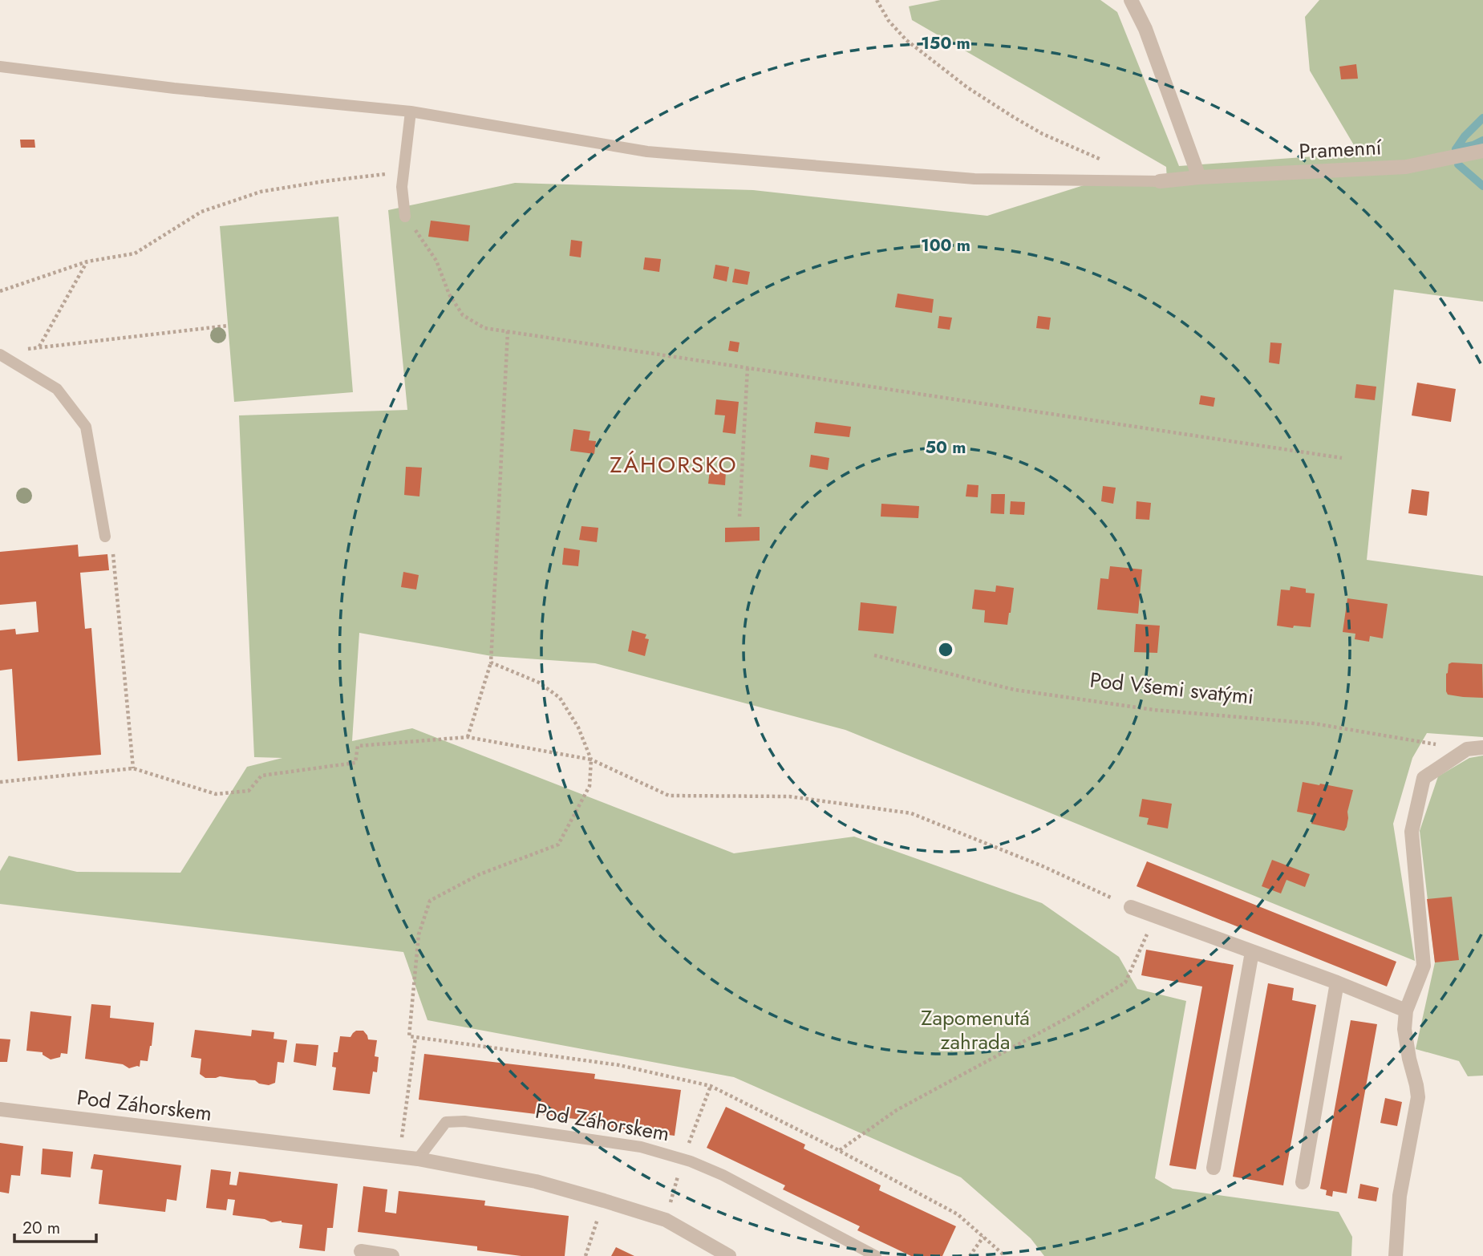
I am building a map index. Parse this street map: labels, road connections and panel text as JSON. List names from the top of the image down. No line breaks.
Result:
{"streets":{"street":["Pramenní","Pod Záhorskem"],"path":["Pod Všemi svatými"]},"districts":["ZÁHORSKO"],"parks":["Zapomenutá zahrada"],"scale_bar":"20 m","rings":["150 m","100 m","50 m"]}
